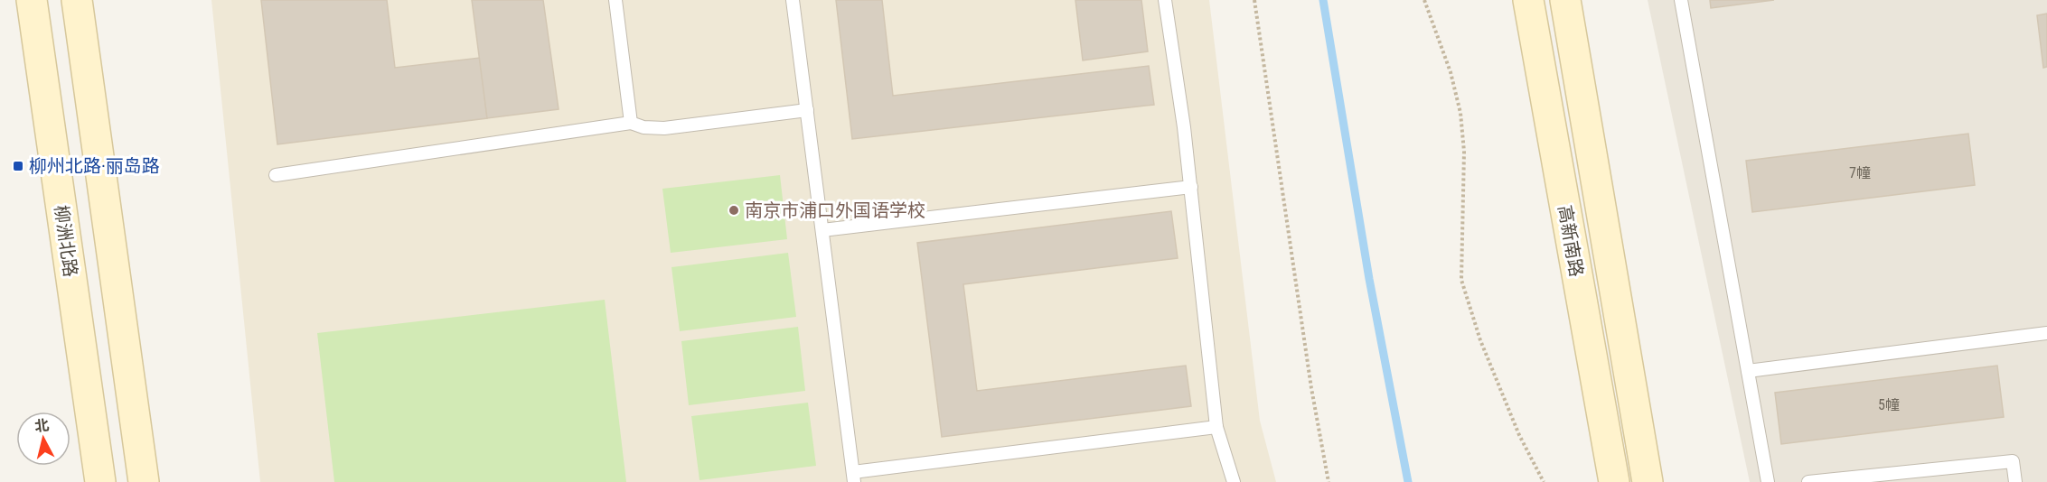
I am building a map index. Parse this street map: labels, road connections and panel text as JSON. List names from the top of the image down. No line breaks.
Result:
{"streets":{"main road":["柳洲北路","高新南路"]},"places":{"transit":["柳州北路·丽岛路"],"other":["南京市浦口外国语学校"]},"house_numbers":["7幢","5幢"],"north":"top"}
